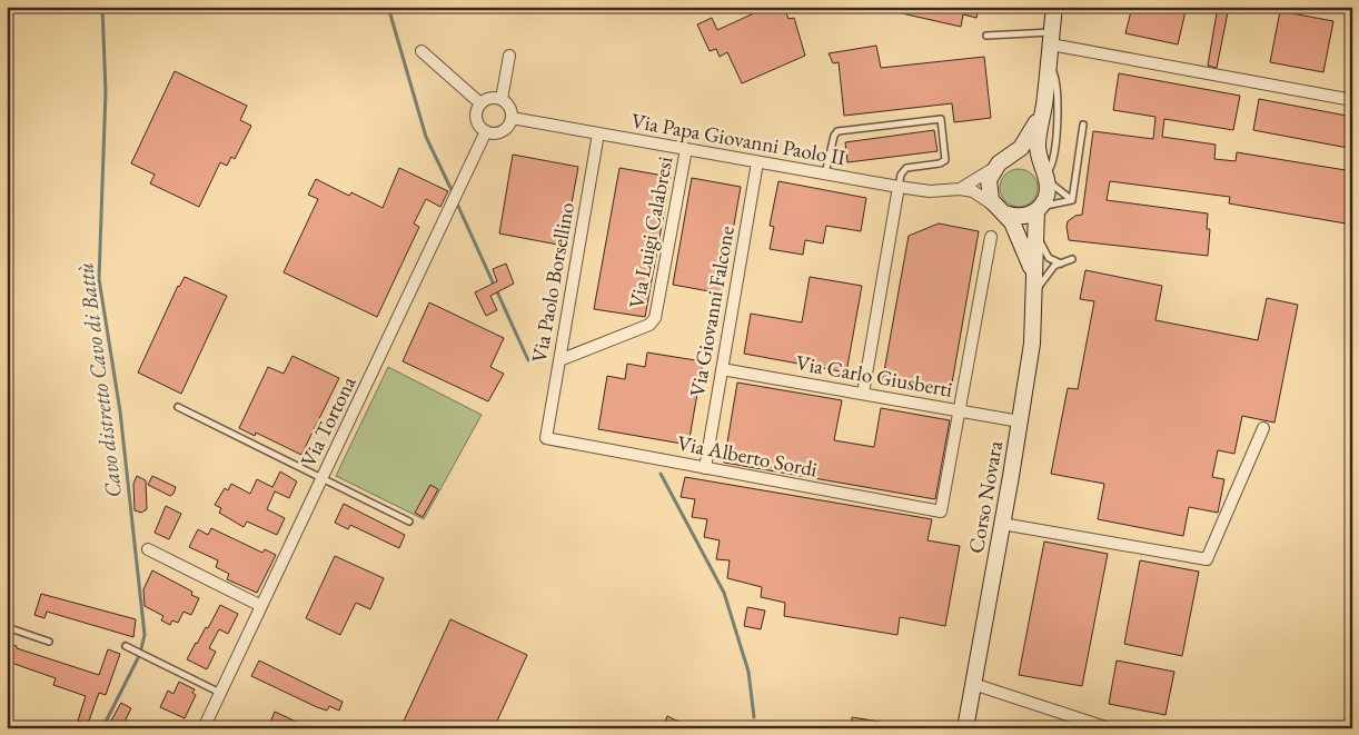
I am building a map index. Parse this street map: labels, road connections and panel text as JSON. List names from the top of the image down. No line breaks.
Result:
{"streets":{"main road":["Corso Novara"],"street":["Via Papa Giovanni Paolo II","Via Luigi Calabresi","Via Paolo Borsellino","Via Giovanni Falcone","Via Carlo Giusberti","Via Tortona","Via Alberto Sordi"]},"crossings":[["Via Papa Giovanni Paolo II","Via Luigi Calabresi"],["Via Papa Giovanni Paolo II","Via Paolo Borsellino"],["Via Papa Giovanni Paolo II","Via Giovanni Falcone"],["Via Papa Giovanni Paolo II","Via Tortona"],["Via Papa Giovanni Paolo II","Corso Novara"],["Via Luigi Calabresi","Via Paolo Borsellino"],["Via Paolo Borsellino","Via Alberto Sordi"],["Via Giovanni Falcone","Via Carlo Giusberti"],["Via Giovanni Falcone","Via Alberto Sordi"],["Via Carlo Giusberti","Corso Novara"],["Via Alberto Sordi","Corso Novara"]],"water":["Cavo distretto Cavo di Battù"]}
